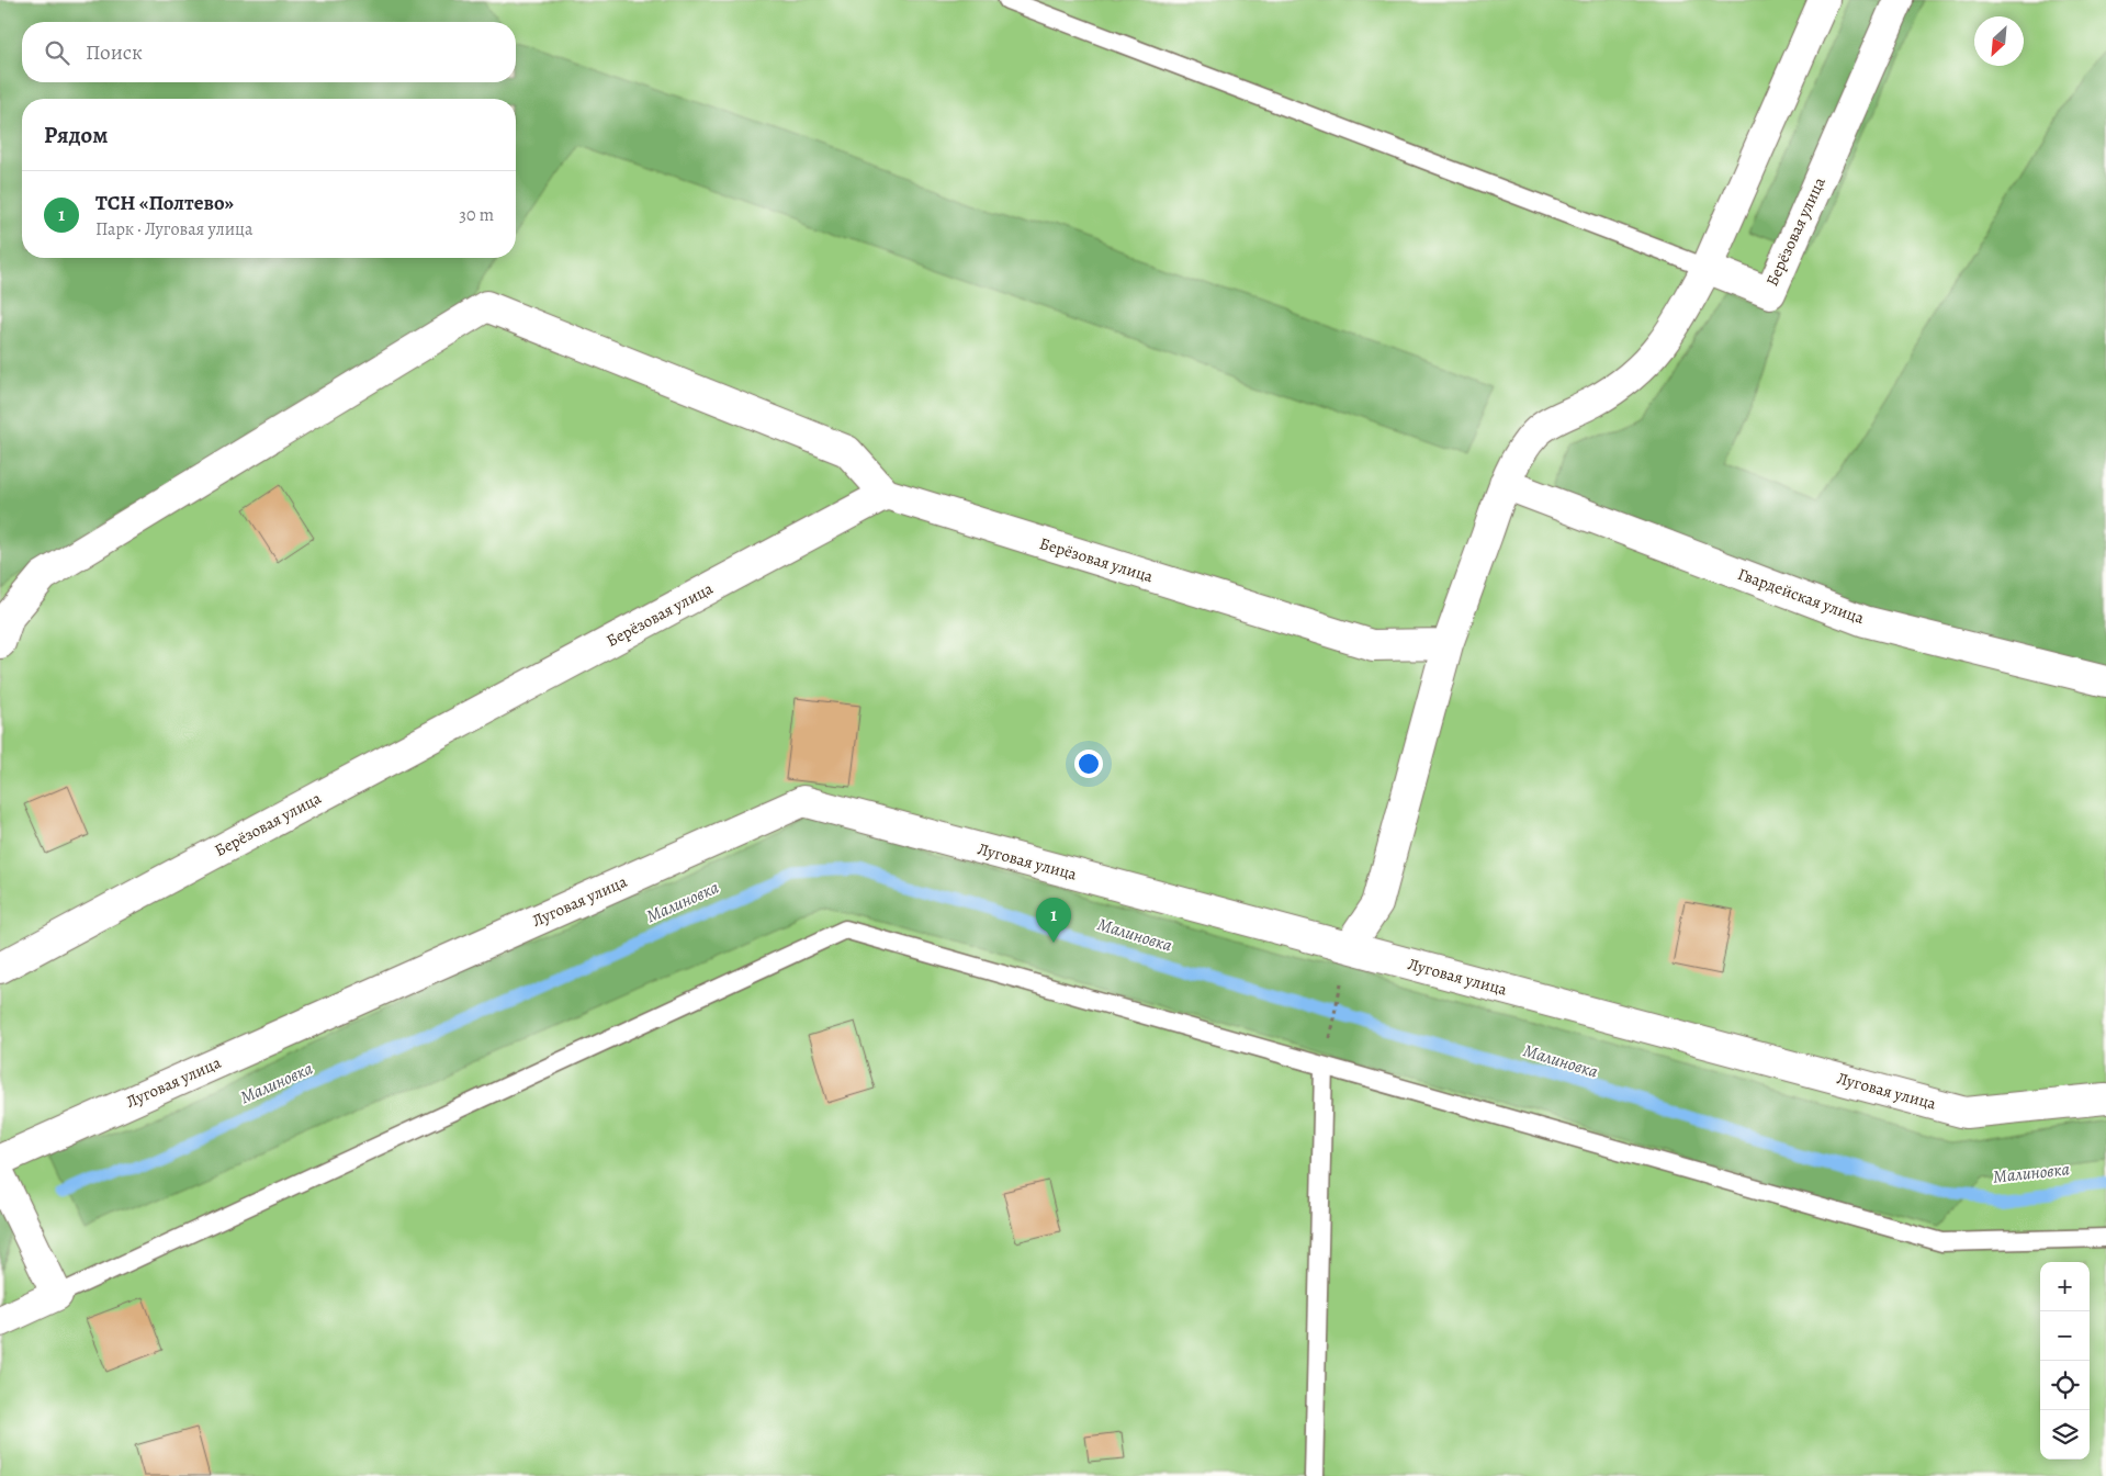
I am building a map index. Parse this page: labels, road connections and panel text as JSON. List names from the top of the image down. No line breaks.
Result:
{"streets":{"street":["Берёзовая улица","Гвардейская улица","Луговая улица"]},"water":["Малиновка"],"north":"bottom left","page":{"search":"Поиск","heading":"Рядом","list":[{"mark":"1","name":"ТСН «Полтево»","note":"Парк · Луговая улица","value":"30 m"}],"pins":"1","map_buttons":["+","−"]}}
